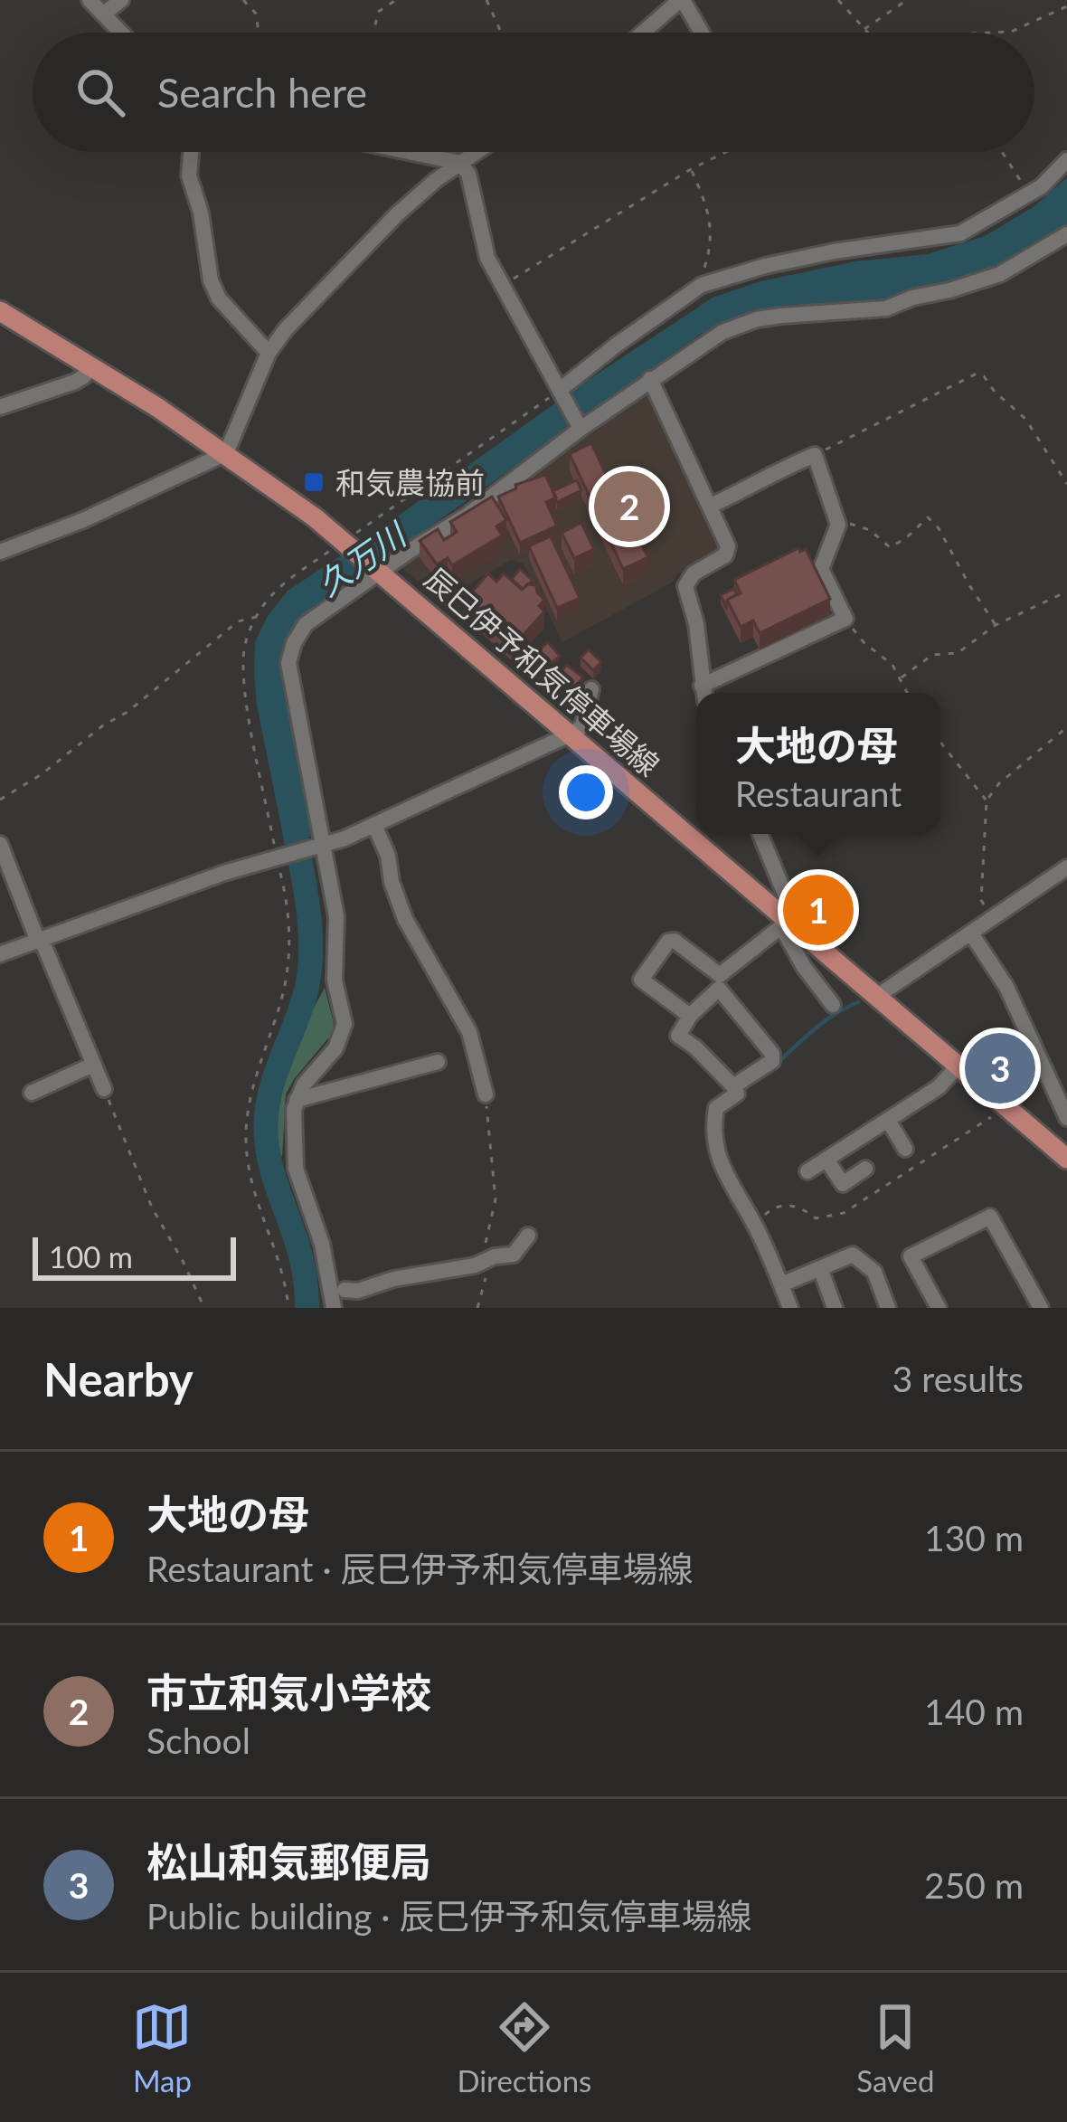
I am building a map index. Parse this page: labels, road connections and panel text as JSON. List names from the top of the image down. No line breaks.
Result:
{"streets":{"main road":["辰巳伊予和気停車場線"]},"water":["久万川"],"places":{"transit":["和気農協前"]},"scale_bar":"100 m","page":{"search":"Search here","pins":["2","1","3"],"popup":["大地の母","Restaurant"],"scale":"100 m","heading":["Nearby","3 results"],"list":[{"mark":"1","name":"大地の母","note":"Restaurant · 辰巳伊予和気停車場線","value":"130 m"},{"mark":"2","name":"市立和気小学校","note":"School","value":"140 m"},{"mark":"3","name":"松山和気郵便局","note":"Public building · 辰巳伊予和気停車場線","value":"250 m"}],"nav":["Map","Directions","Saved"]}}
